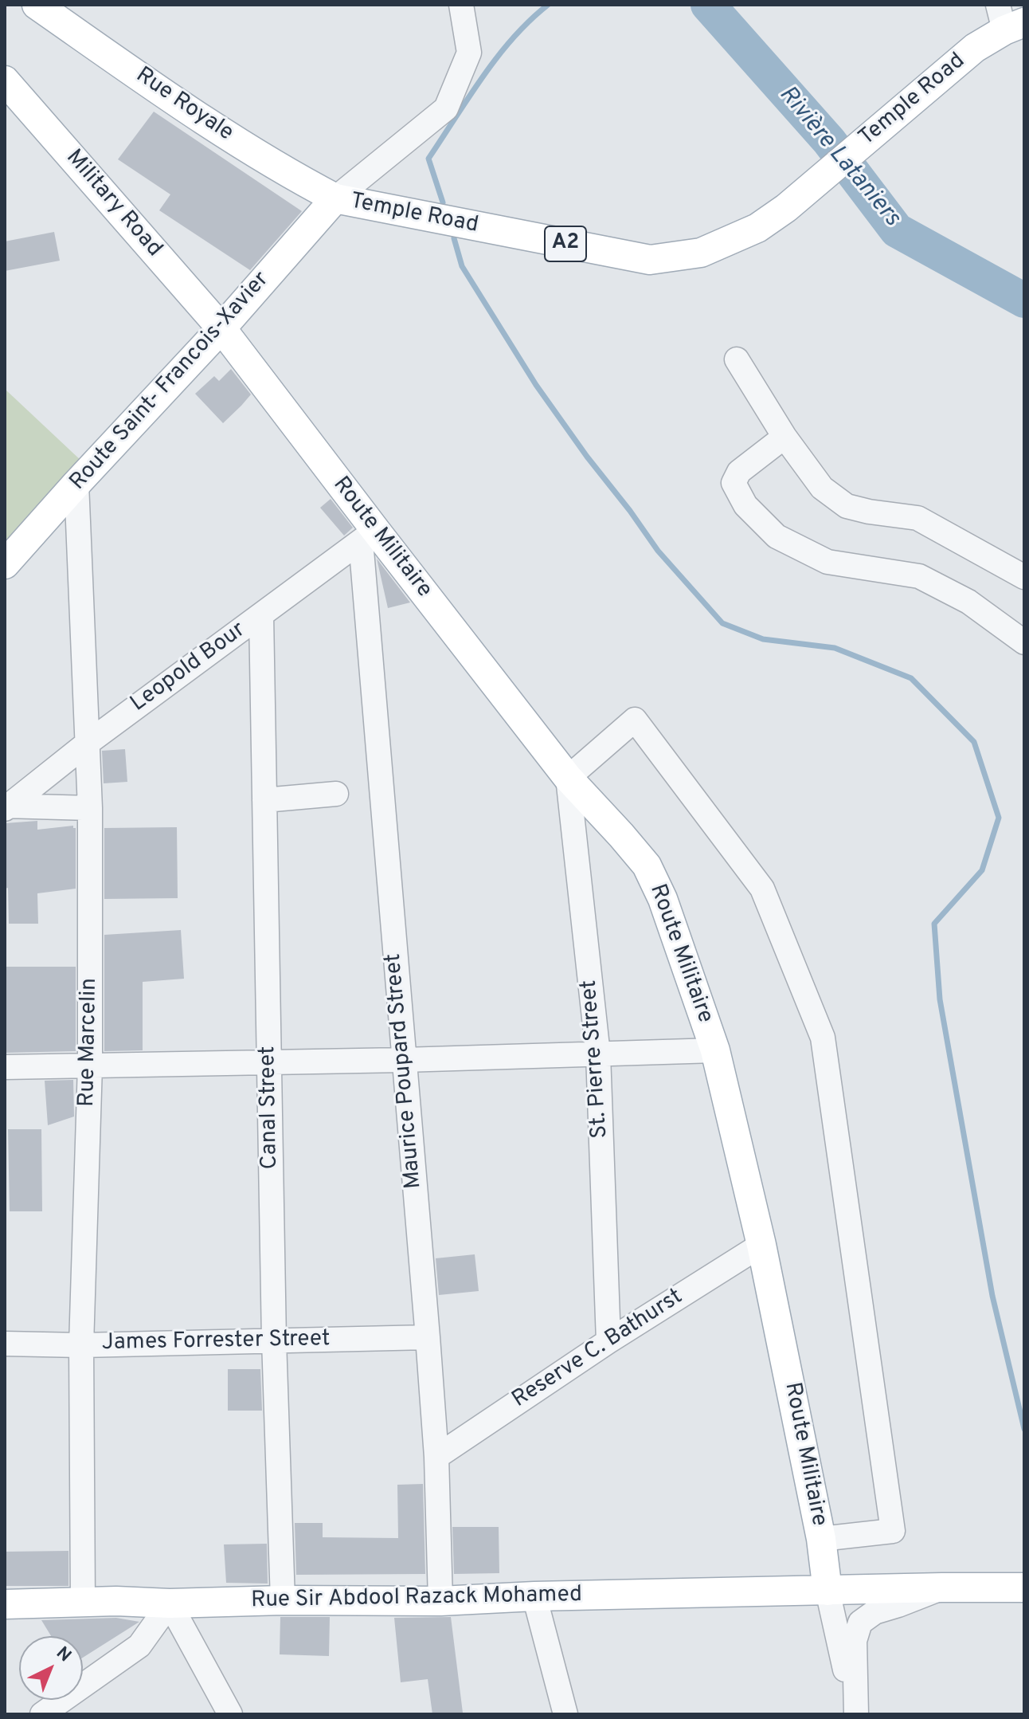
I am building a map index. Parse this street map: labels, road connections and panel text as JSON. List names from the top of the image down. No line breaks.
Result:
{"streets":{"main road":["Temple Road","Rue Royale","Military Road","A2","Route Saint- Francois-Xavier","Route Militaire","Rue Sir Abdool Razack Mohamed"],"street":["Leopold Bour","Rue Marcelin","St. Pierre Street","Maurice Poupard Street","Canal Street","James Forrester Street","Reserve C. Bathurst"]},"crossings":[["Temple Road","Rue Royale"],["Temple Road","Route Saint- Francois-Xavier"],["Rue Royale","Route Saint- Francois-Xavier"],["Military Road","Route Saint- Francois-Xavier"],["Military Road","Route Militaire"],["Route Saint- Francois-Xavier","Route Militaire"],["Route Saint- Francois-Xavier","Rue Marcelin"],["Route Militaire","Leopold Bour"],["Route Militaire","St. Pierre Street"],["Route Militaire","Maurice Poupard Street"],["Route Militaire","Reserve C. Bathurst"],["Route Militaire","Rue Sir Abdool Razack Mohamed"],["Leopold Bour","Rue Marcelin"],["Leopold Bour","Maurice Poupard Street"],["Leopold Bour","Canal Street"],["Rue Marcelin","James Forrester Street"],["Rue Marcelin","Rue Sir Abdool Razack Mohamed"],["St. Pierre Street","Reserve C. Bathurst"],["Maurice Poupard Street","James Forrester Street"],["Maurice Poupard Street","Reserve C. Bathurst"],["Maurice Poupard Street","Rue Sir Abdool Razack Mohamed"],["Canal Street","James Forrester Street"],["Canal Street","Rue Sir Abdool Razack Mohamed"]],"water":["Rivière Lataniers"],"north":"top right"}
